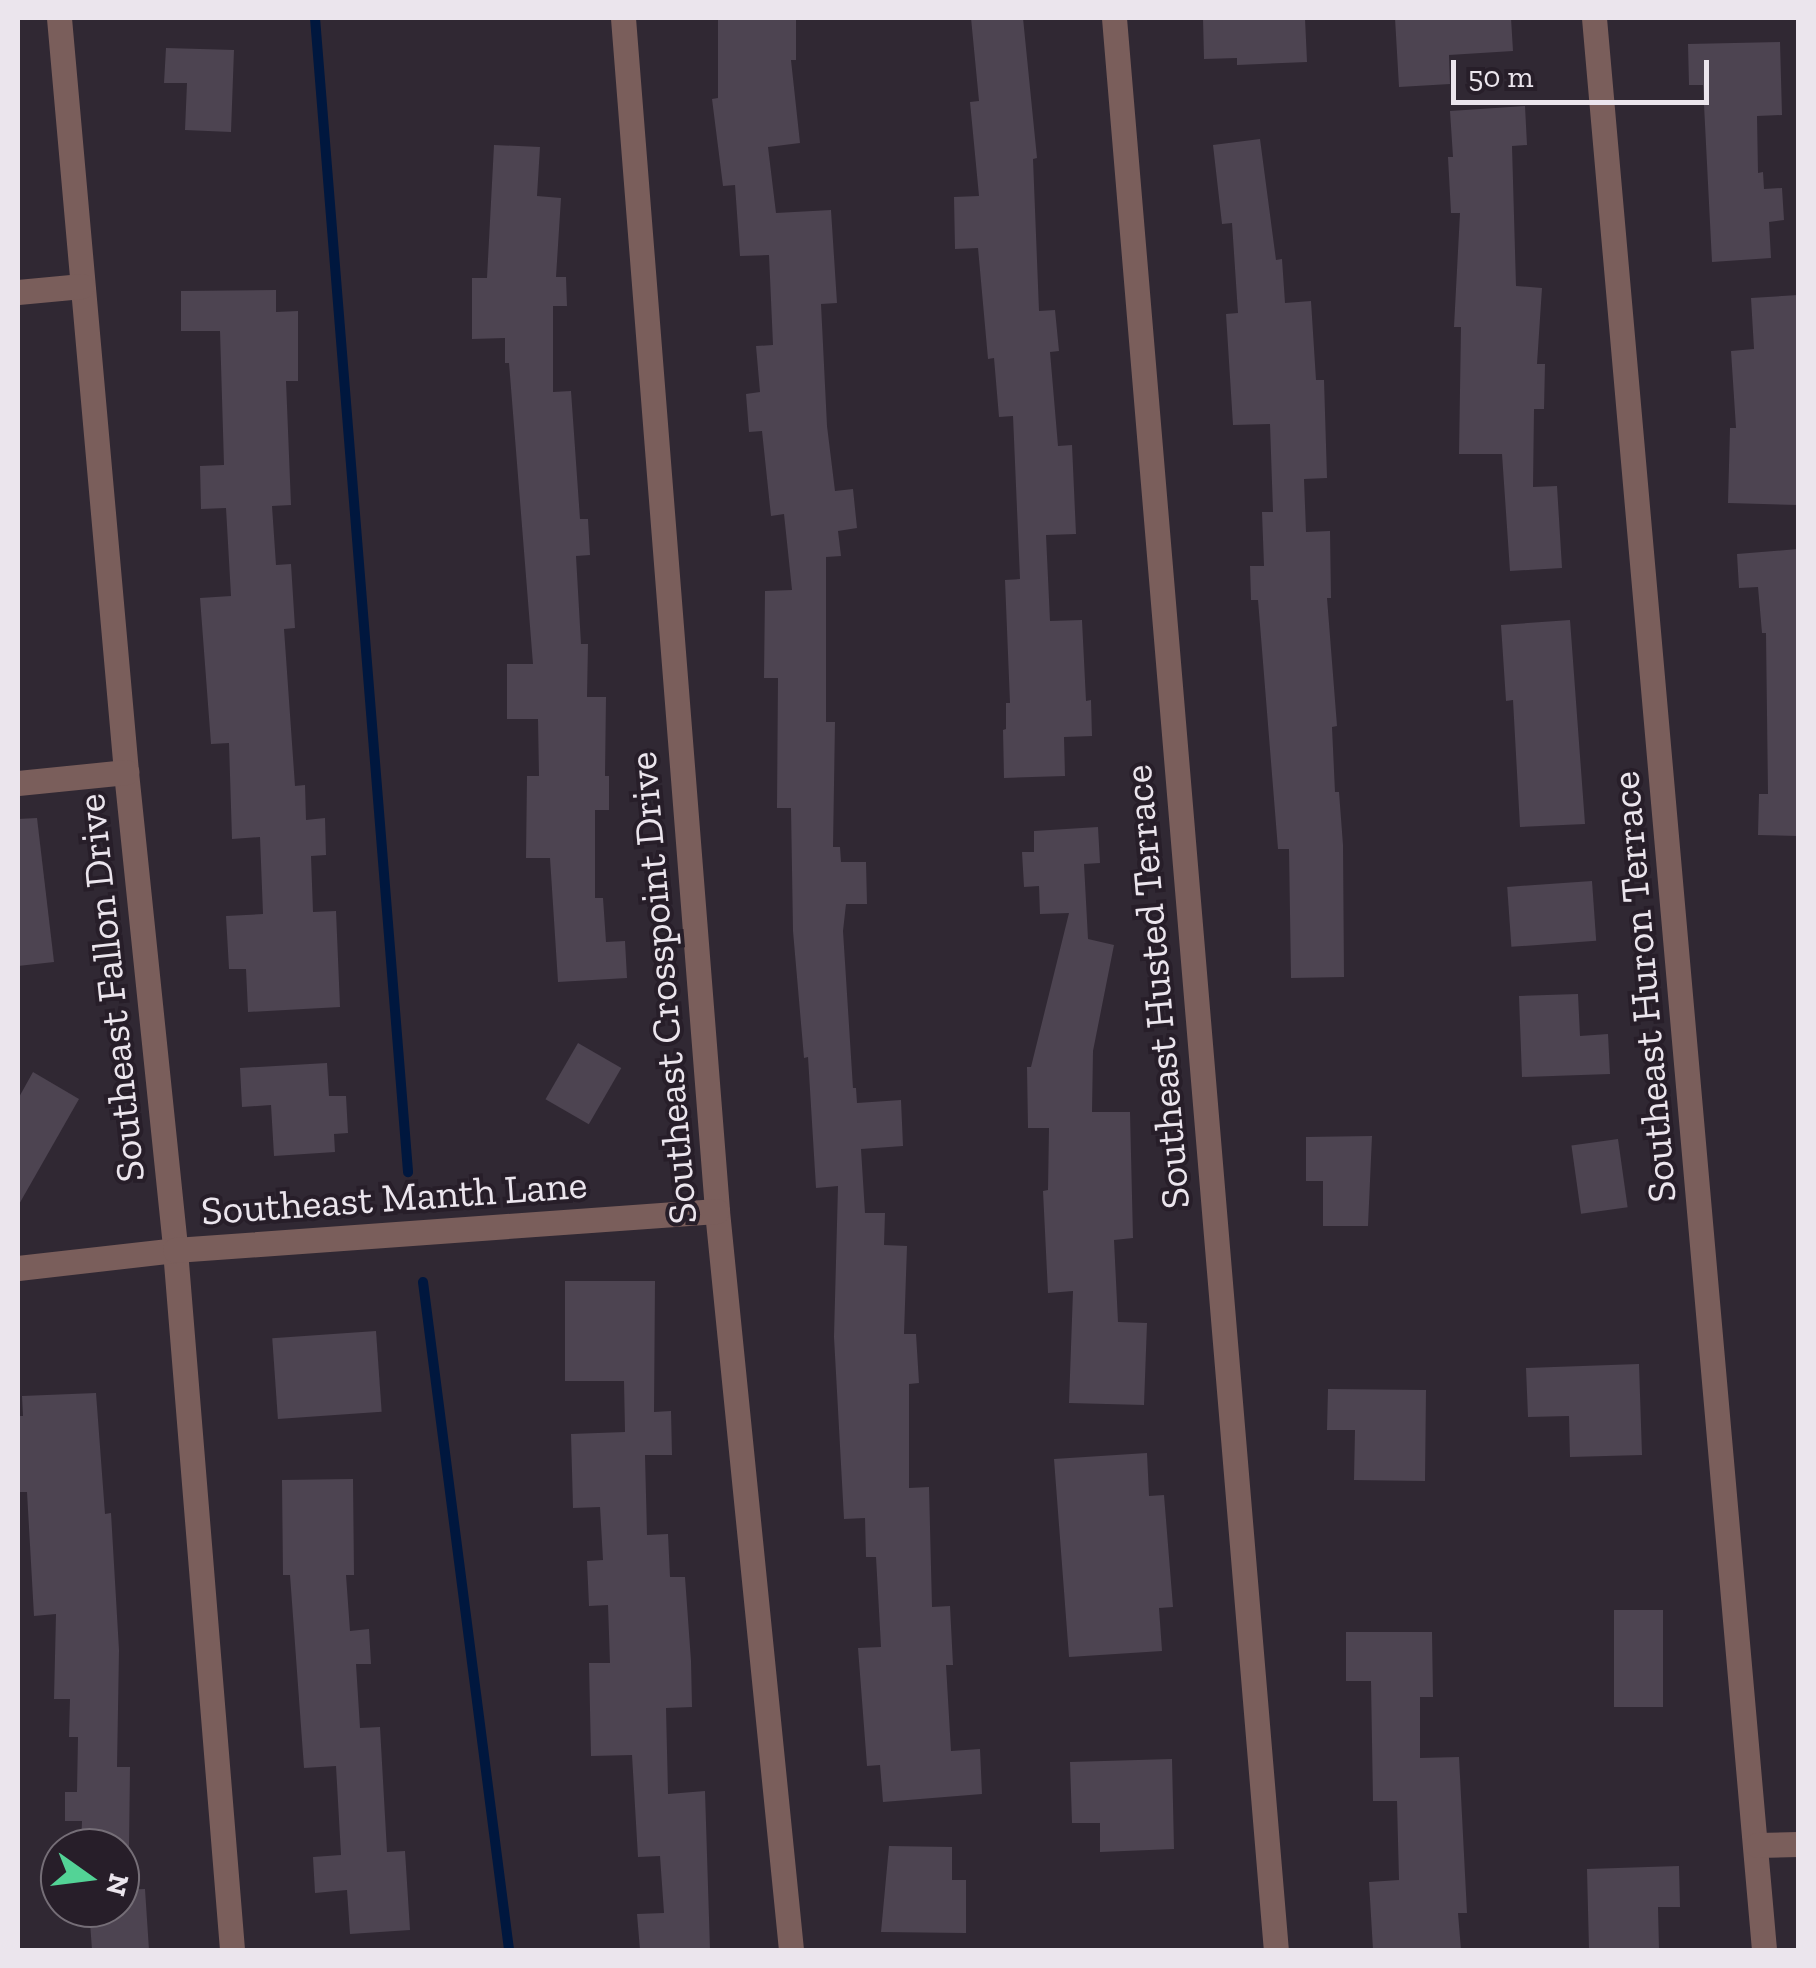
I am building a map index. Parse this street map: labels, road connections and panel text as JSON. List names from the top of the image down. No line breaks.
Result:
{"streets":{"street":["Southeast Husted Terrace","Southeast Huron Terrace","Southeast Fallon Drive","Southeast Crosspoint Drive","Southeast Manth Lane"]},"crossings":[["Southeast Fallon Drive","Southeast Manth Lane"],["Southeast Crosspoint Drive","Southeast Manth Lane"]],"scale_bar":"50 m","north":"right"}
